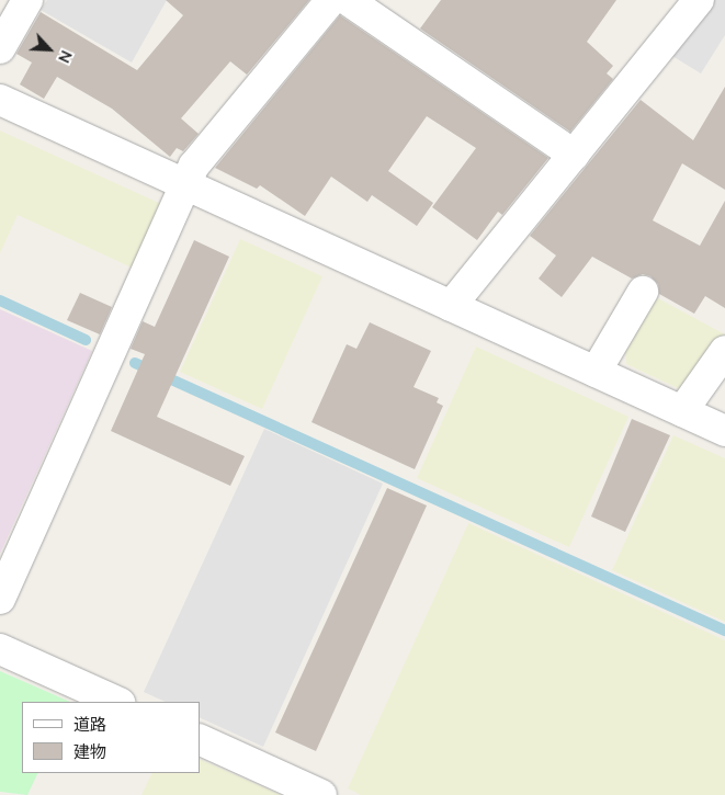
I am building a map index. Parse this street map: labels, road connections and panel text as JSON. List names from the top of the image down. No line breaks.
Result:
{"legend":["道路","建物"],"north":"bottom right"}
